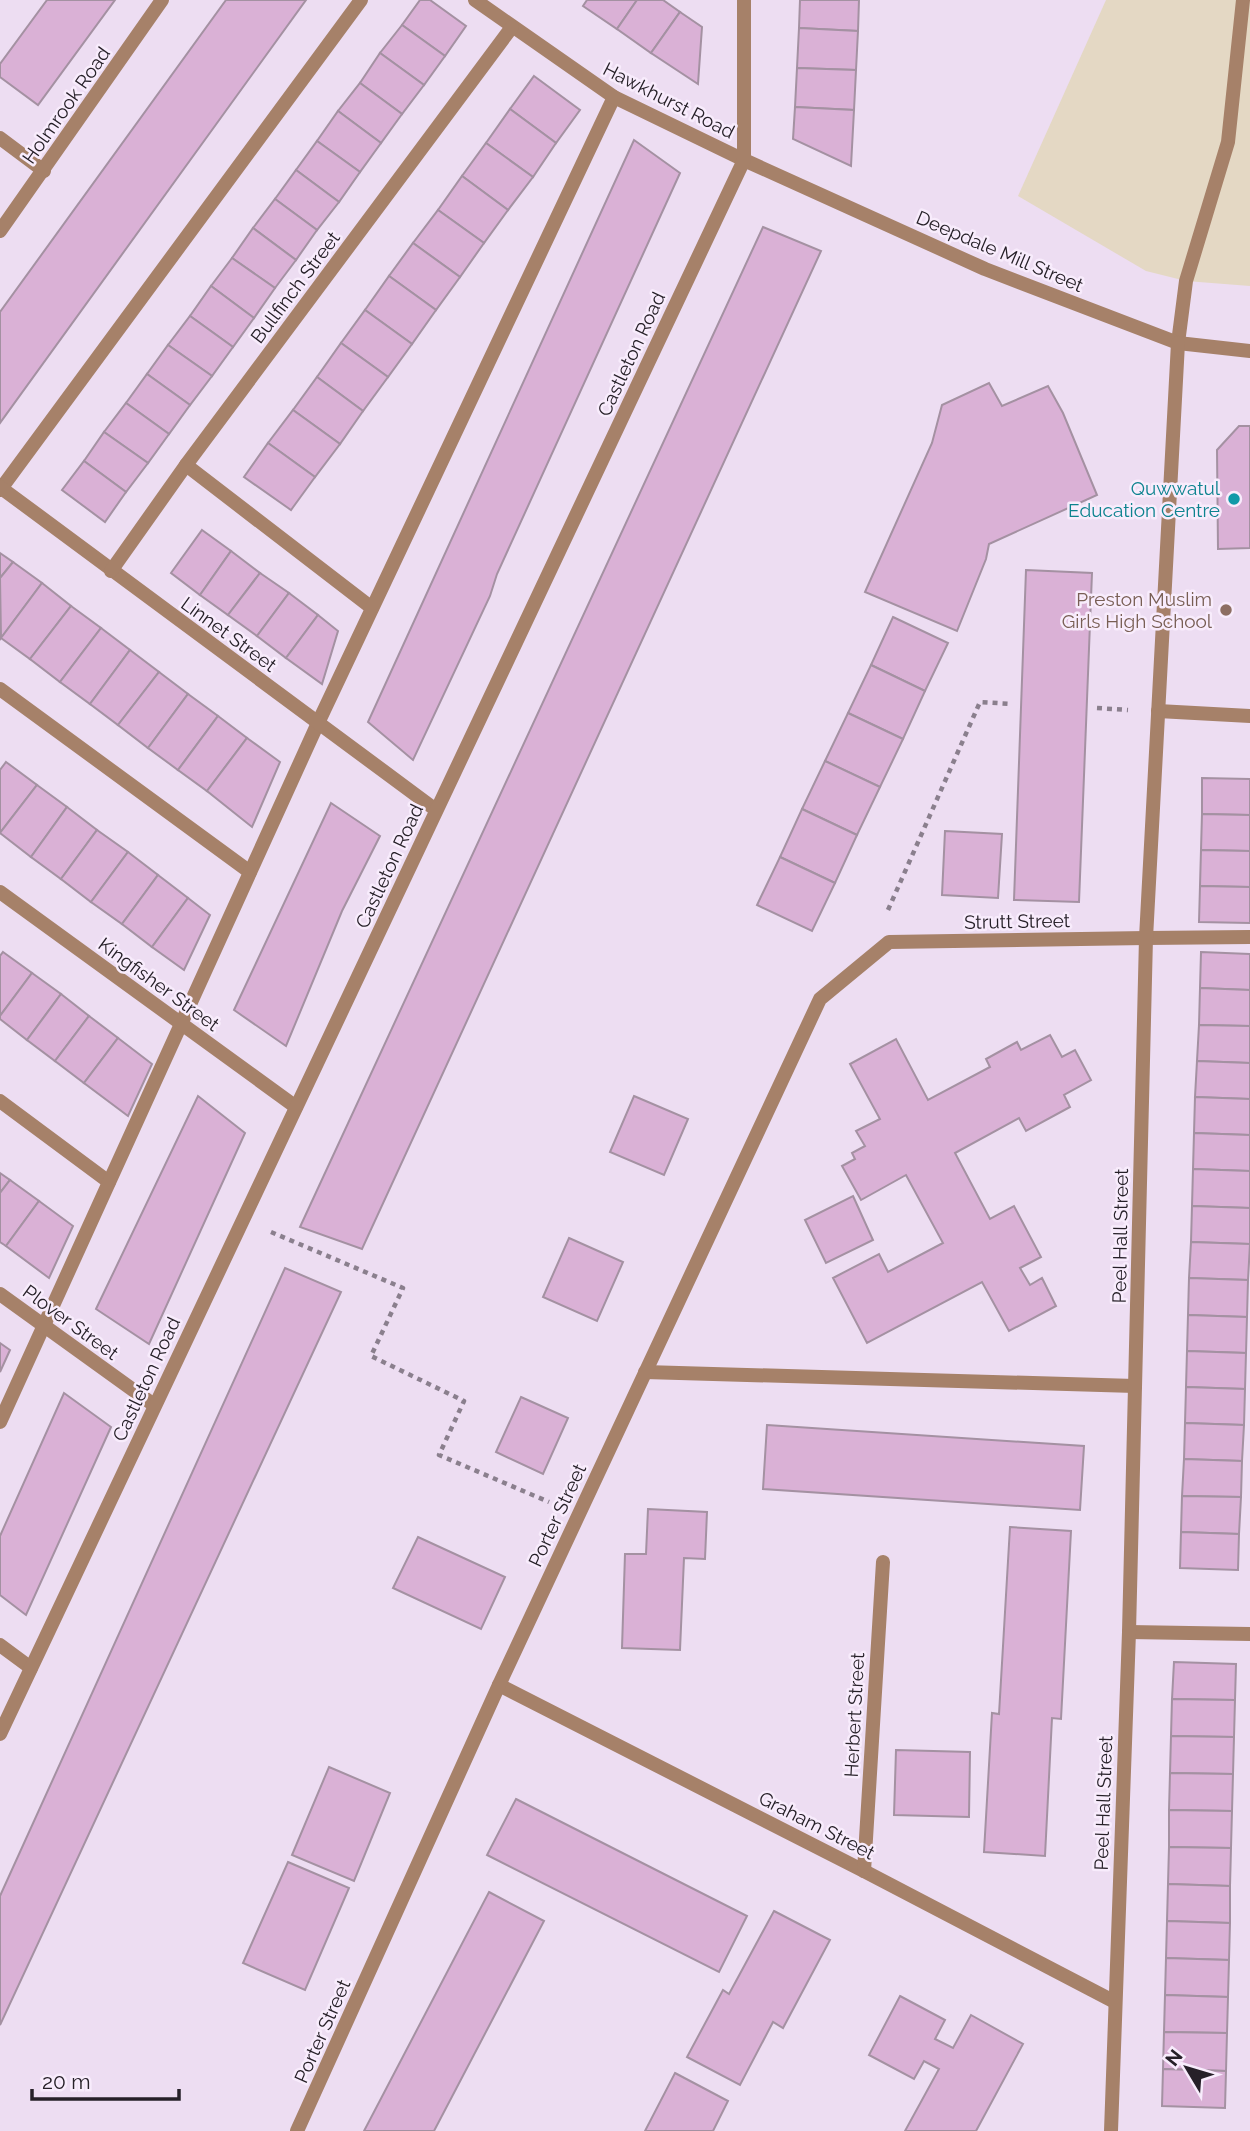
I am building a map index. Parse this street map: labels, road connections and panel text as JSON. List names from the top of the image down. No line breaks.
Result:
{"streets":{"street":["Hawkhurst Road","Holmrook Road","Deepdale Mill Street","Bullfinch Street","Castleton Road","Linnet Street","Strutt Street","Kingfisher Street","Peel Hall Street","Plover Street","Porter Street","Herbert Street","Graham Street"]},"crossings":[["Hawkhurst Road","Deepdale Mill Street"],["Hawkhurst Road","Bullfinch Street"],["Hawkhurst Road","Castleton Road"],["Deepdale Mill Street","Castleton Road"],["Deepdale Mill Street","Peel Hall Street"],["Bullfinch Street","Linnet Street"],["Castleton Road","Linnet Street"],["Castleton Road","Kingfisher Street"],["Castleton Road","Plover Street"],["Strutt Street","Peel Hall Street"],["Strutt Street","Porter Street"],["Peel Hall Street","Graham Street"],["Porter Street","Graham Street"],["Herbert Street","Graham Street"]],"places":["Quwwatul Education Centre","Preston Muslim Girls High School"],"scale_bar":"20 m","north":"top left"}
